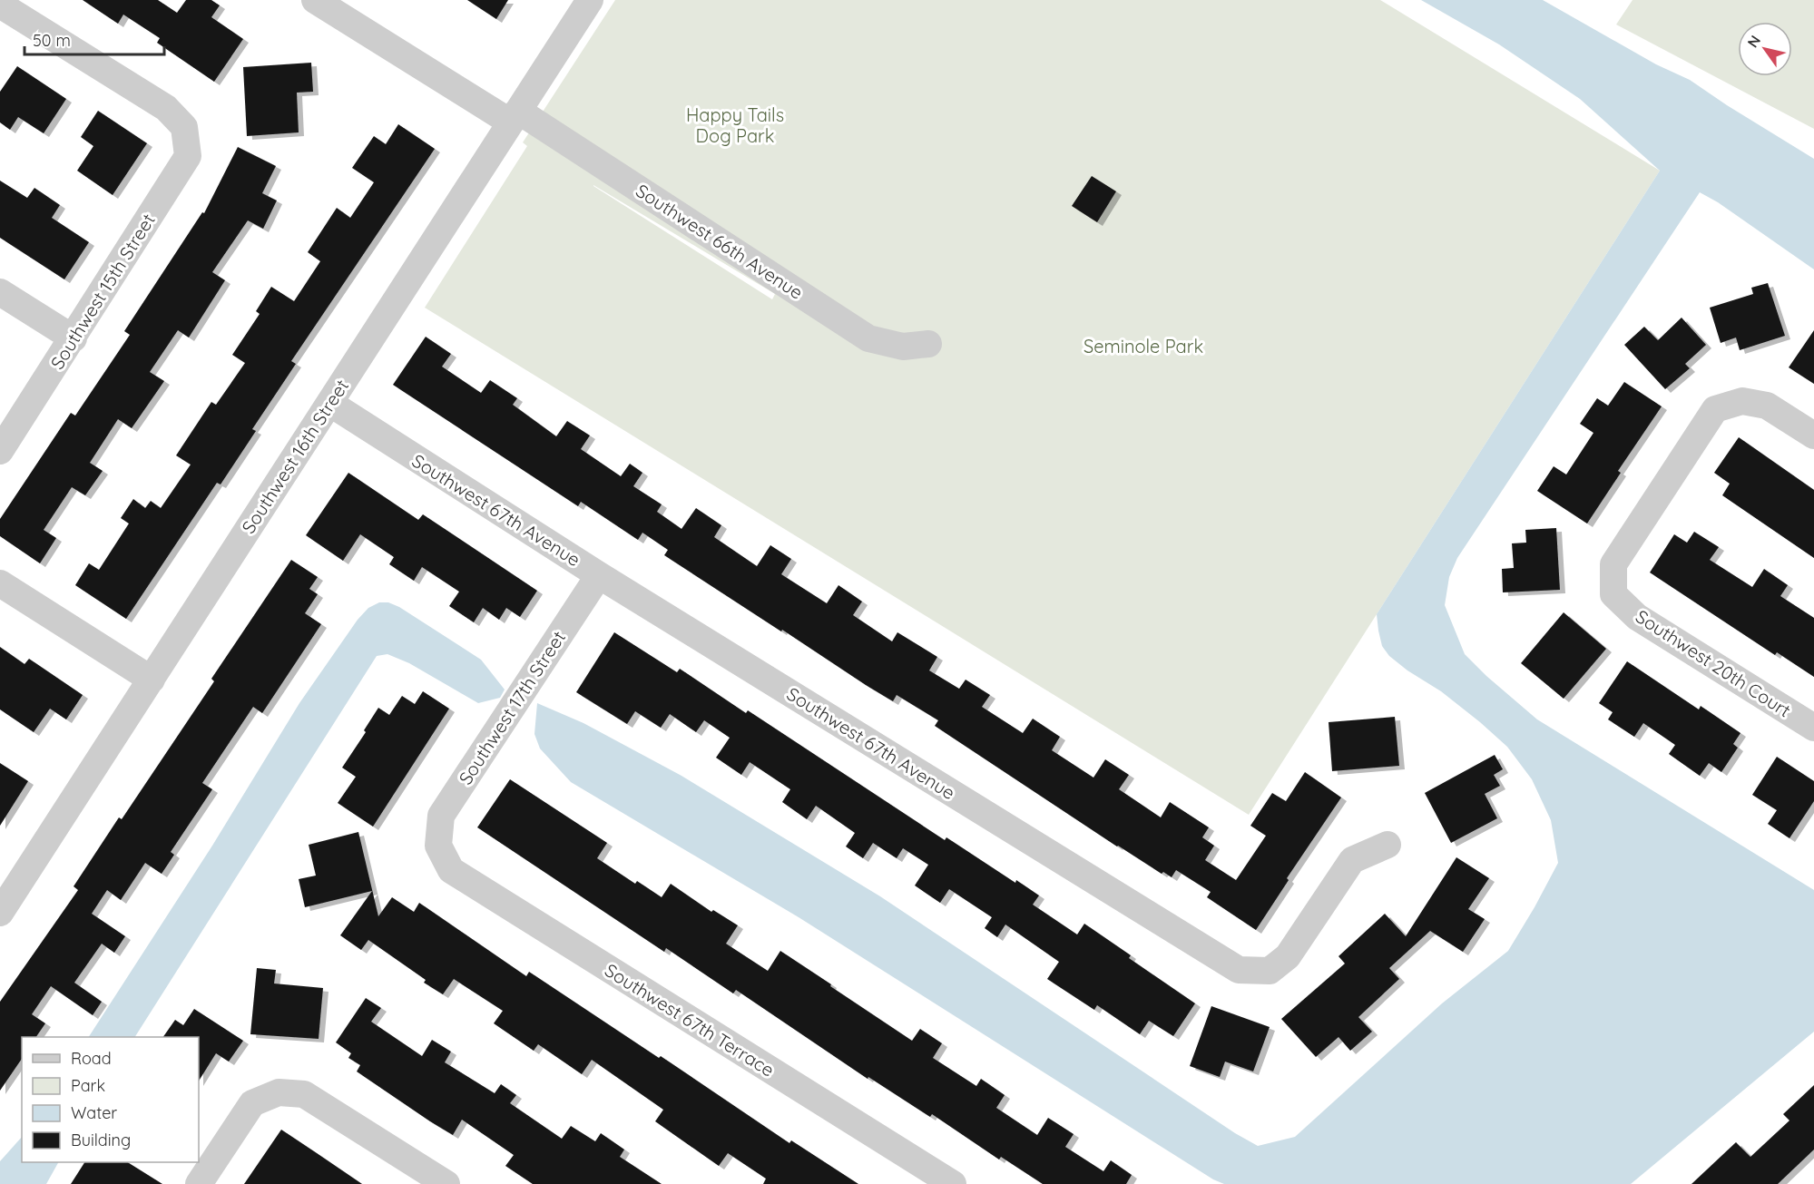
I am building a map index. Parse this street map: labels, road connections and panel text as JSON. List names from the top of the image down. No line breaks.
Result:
{"streets":{"street":["Southwest 66th Avenue","Southwest 15th Street","Southwest 16th Street","Southwest 67th Avenue","Southwest 20th Court","Southwest 17th Street","Southwest 67th Terrace"]},"crossings":[["Southwest 66th Avenue","Southwest 16th Street"],["Southwest 16th Street","Southwest 67th Avenue"],["Southwest 67th Avenue","Southwest 17th Street"],["Southwest 17th Street","Southwest 67th Terrace"]],"parks":["Happy Tails Dog Park","Seminole Park"],"legend":["Road","Park","Water","Building"],"scale_bar":"50 m","north":"top left"}
